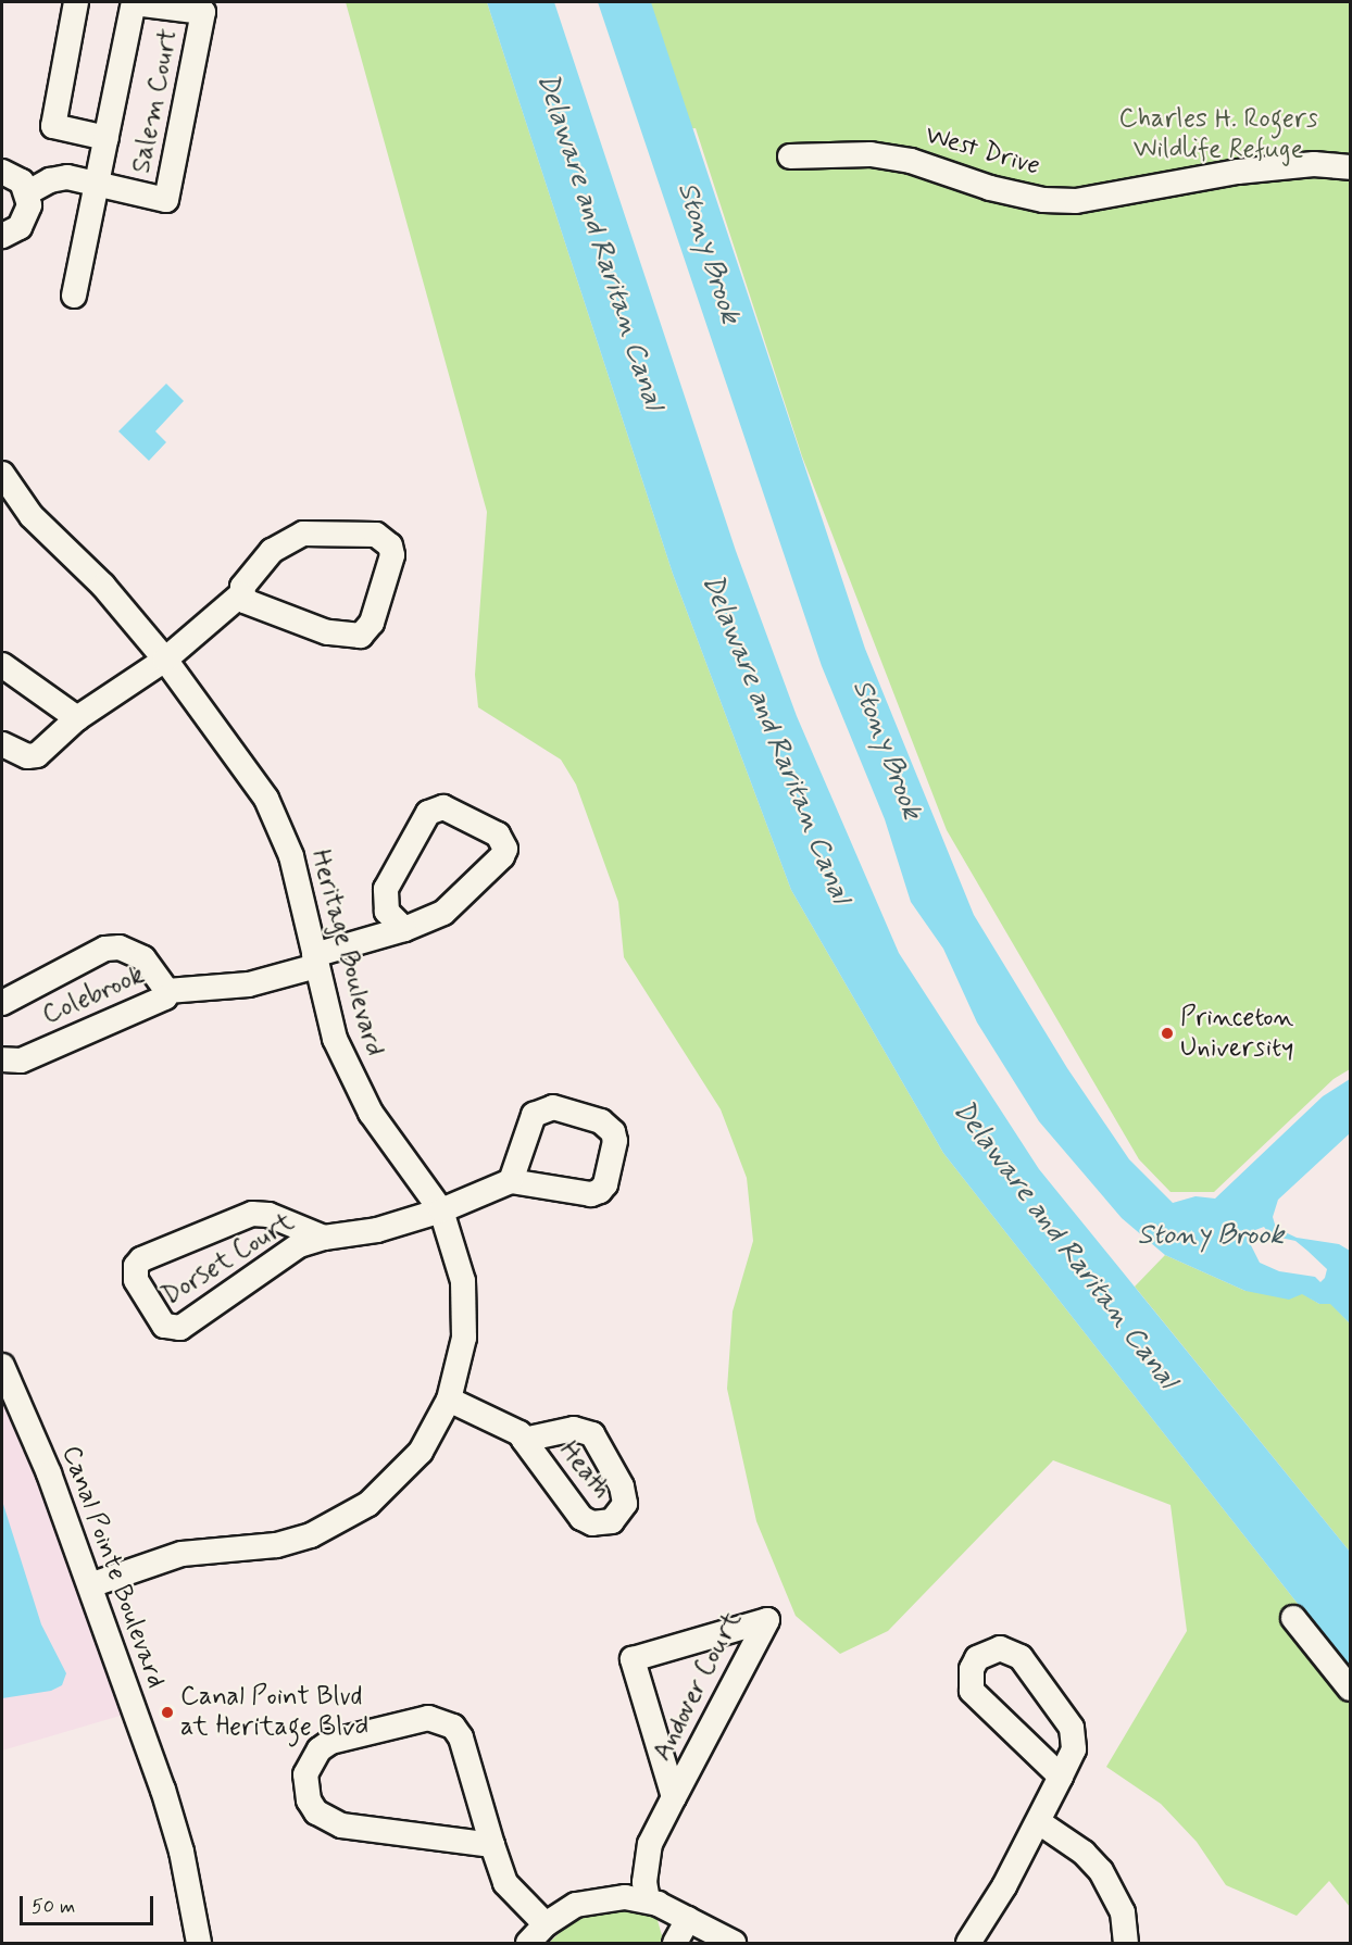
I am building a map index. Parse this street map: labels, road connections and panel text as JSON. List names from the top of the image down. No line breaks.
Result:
{"streets":{"street":["Salem Court","West Drive","Heritage Boulevard","Colebrook","Dorset Court","Canal Pointe Boulevard","Andover Court"]},"crossings":[["Heritage Boulevard","Dorset Court"],["Heritage Boulevard","Canal Pointe Boulevard"]],"water":["Delaware and Raritan Canal","Stony Brook"],"parks":["Charles H. Rogers Wildlife Refuge"],"places":["Princeton University","Canal Point Blvd at Heritage Blvd"],"scale_bar":"50 m"}
